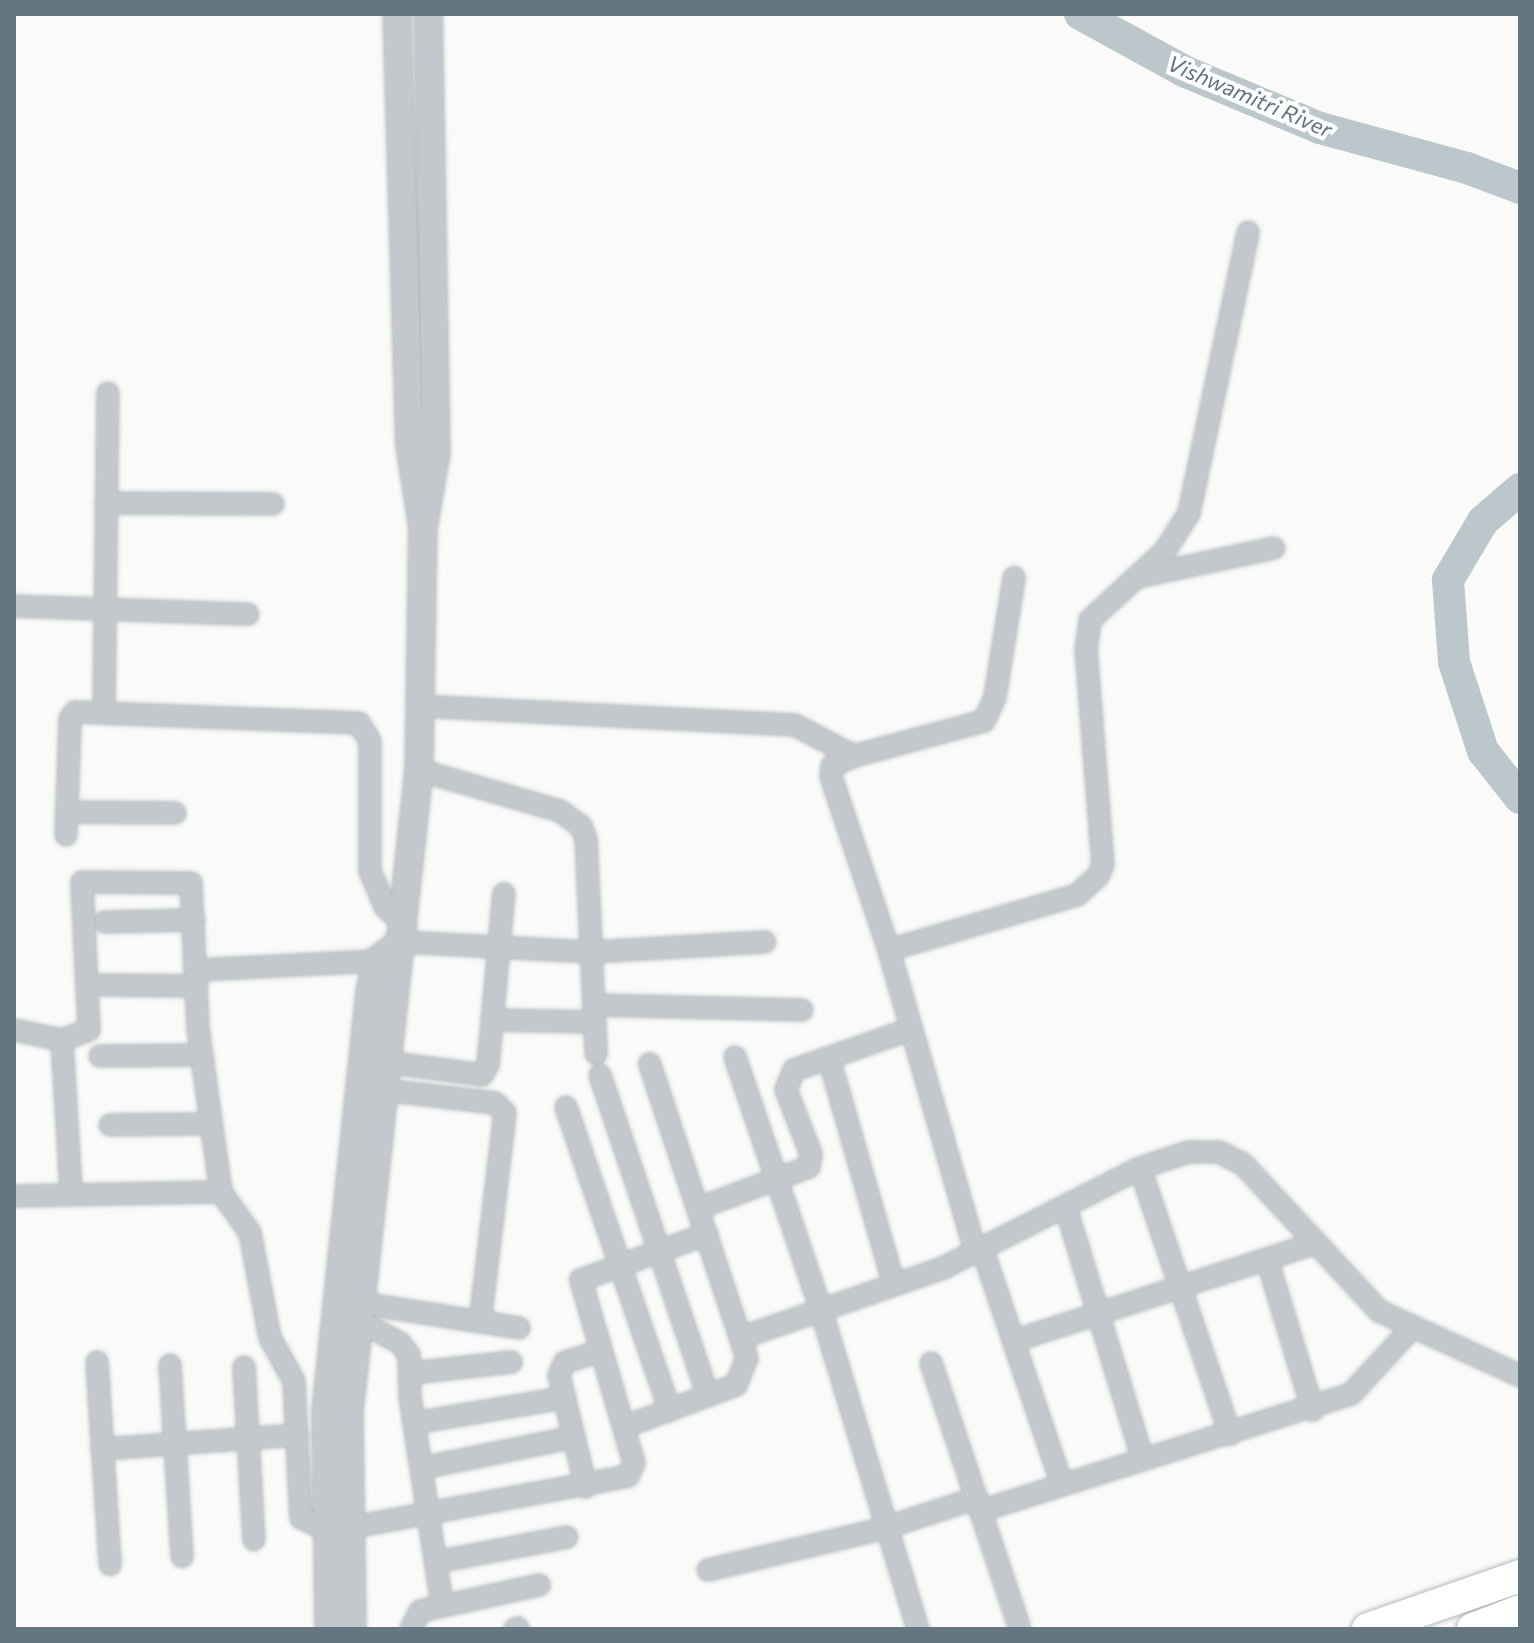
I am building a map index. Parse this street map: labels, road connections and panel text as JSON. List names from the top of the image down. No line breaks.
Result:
{"water":["Vishwamitri River"]}
